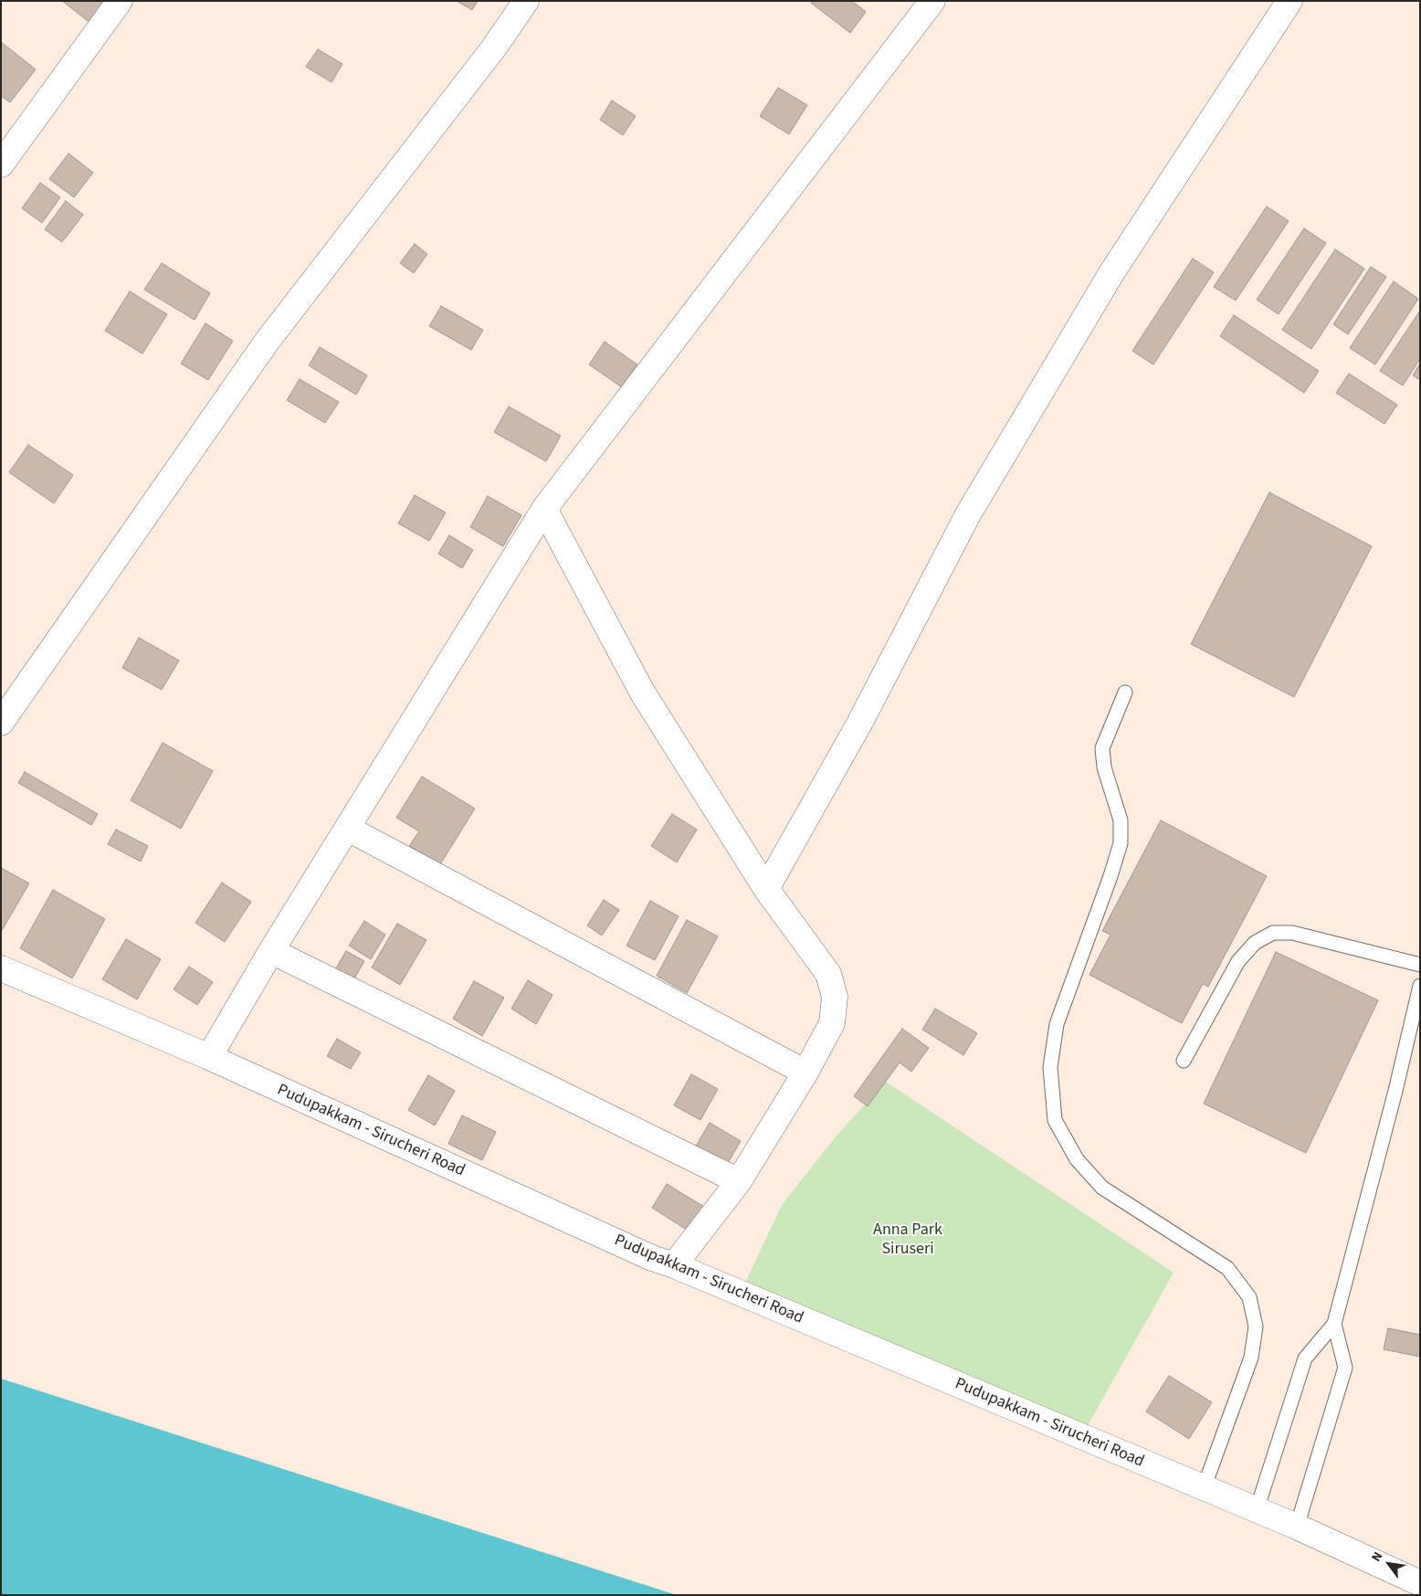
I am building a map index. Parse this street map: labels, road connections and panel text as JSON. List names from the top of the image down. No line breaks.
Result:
{"streets":{"street":["Pudupakkam - Sirucheri Road"]},"parks":["Anna Park Siruseri"],"north":"top left"}
